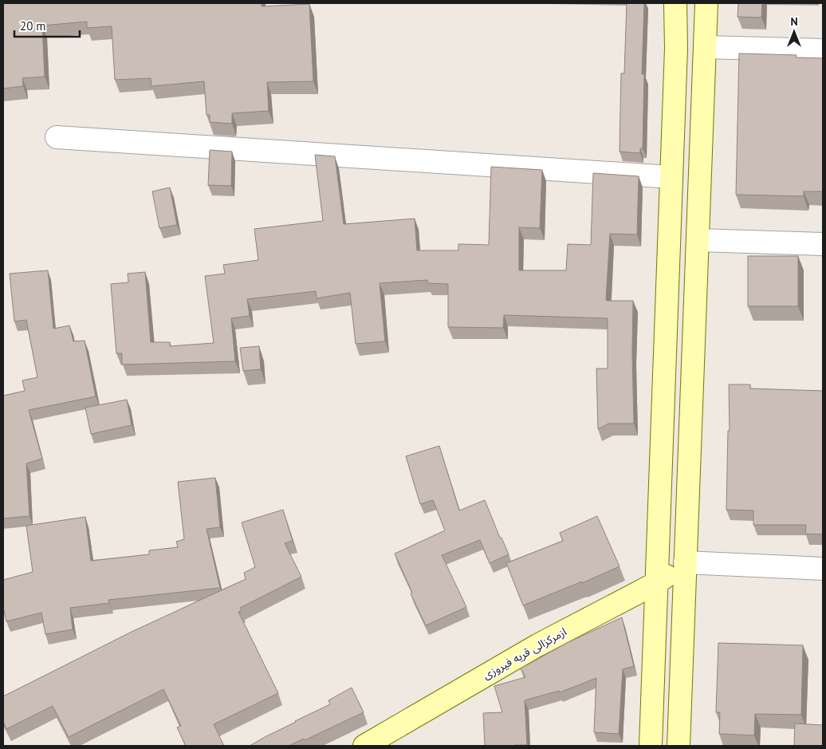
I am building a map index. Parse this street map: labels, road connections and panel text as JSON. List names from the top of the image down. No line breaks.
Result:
{"streets":{"main road":["ازمرکزالی قریه فیروزی"]},"scale_bar":"20 m","north":"top"}
